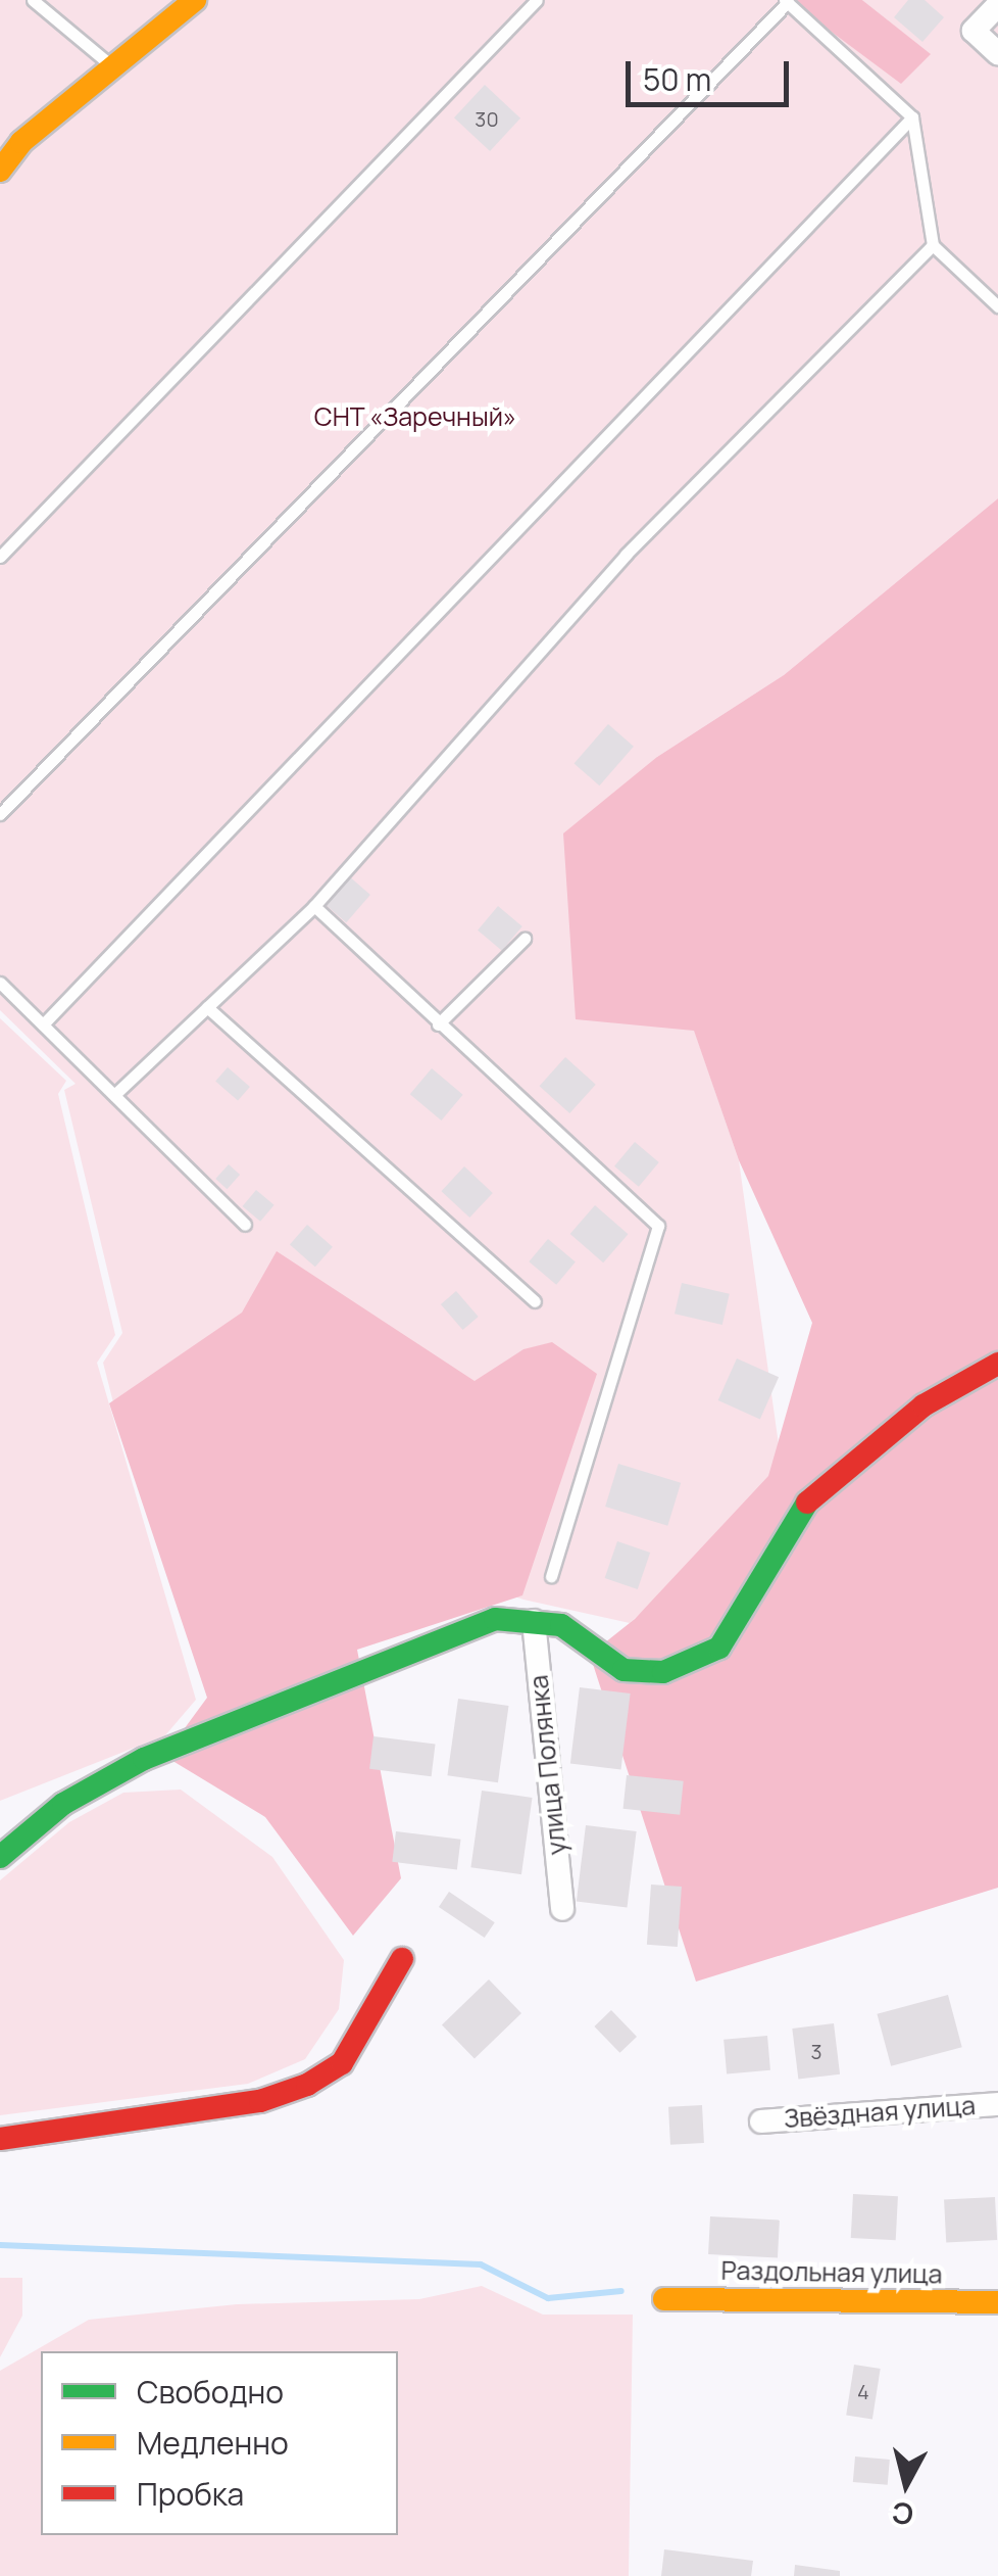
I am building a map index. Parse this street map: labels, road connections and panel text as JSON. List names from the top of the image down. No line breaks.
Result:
{"streets":{"street":["улица Полянка","Звёздная улица","Раздольная улица"]},"parks":["СНТ «Заречный»"],"house_numbers":["30","3","4"],"legend":["Свободно","Медленно","Пробка"],"scale_bar":"50 m","north":"bottom"}
